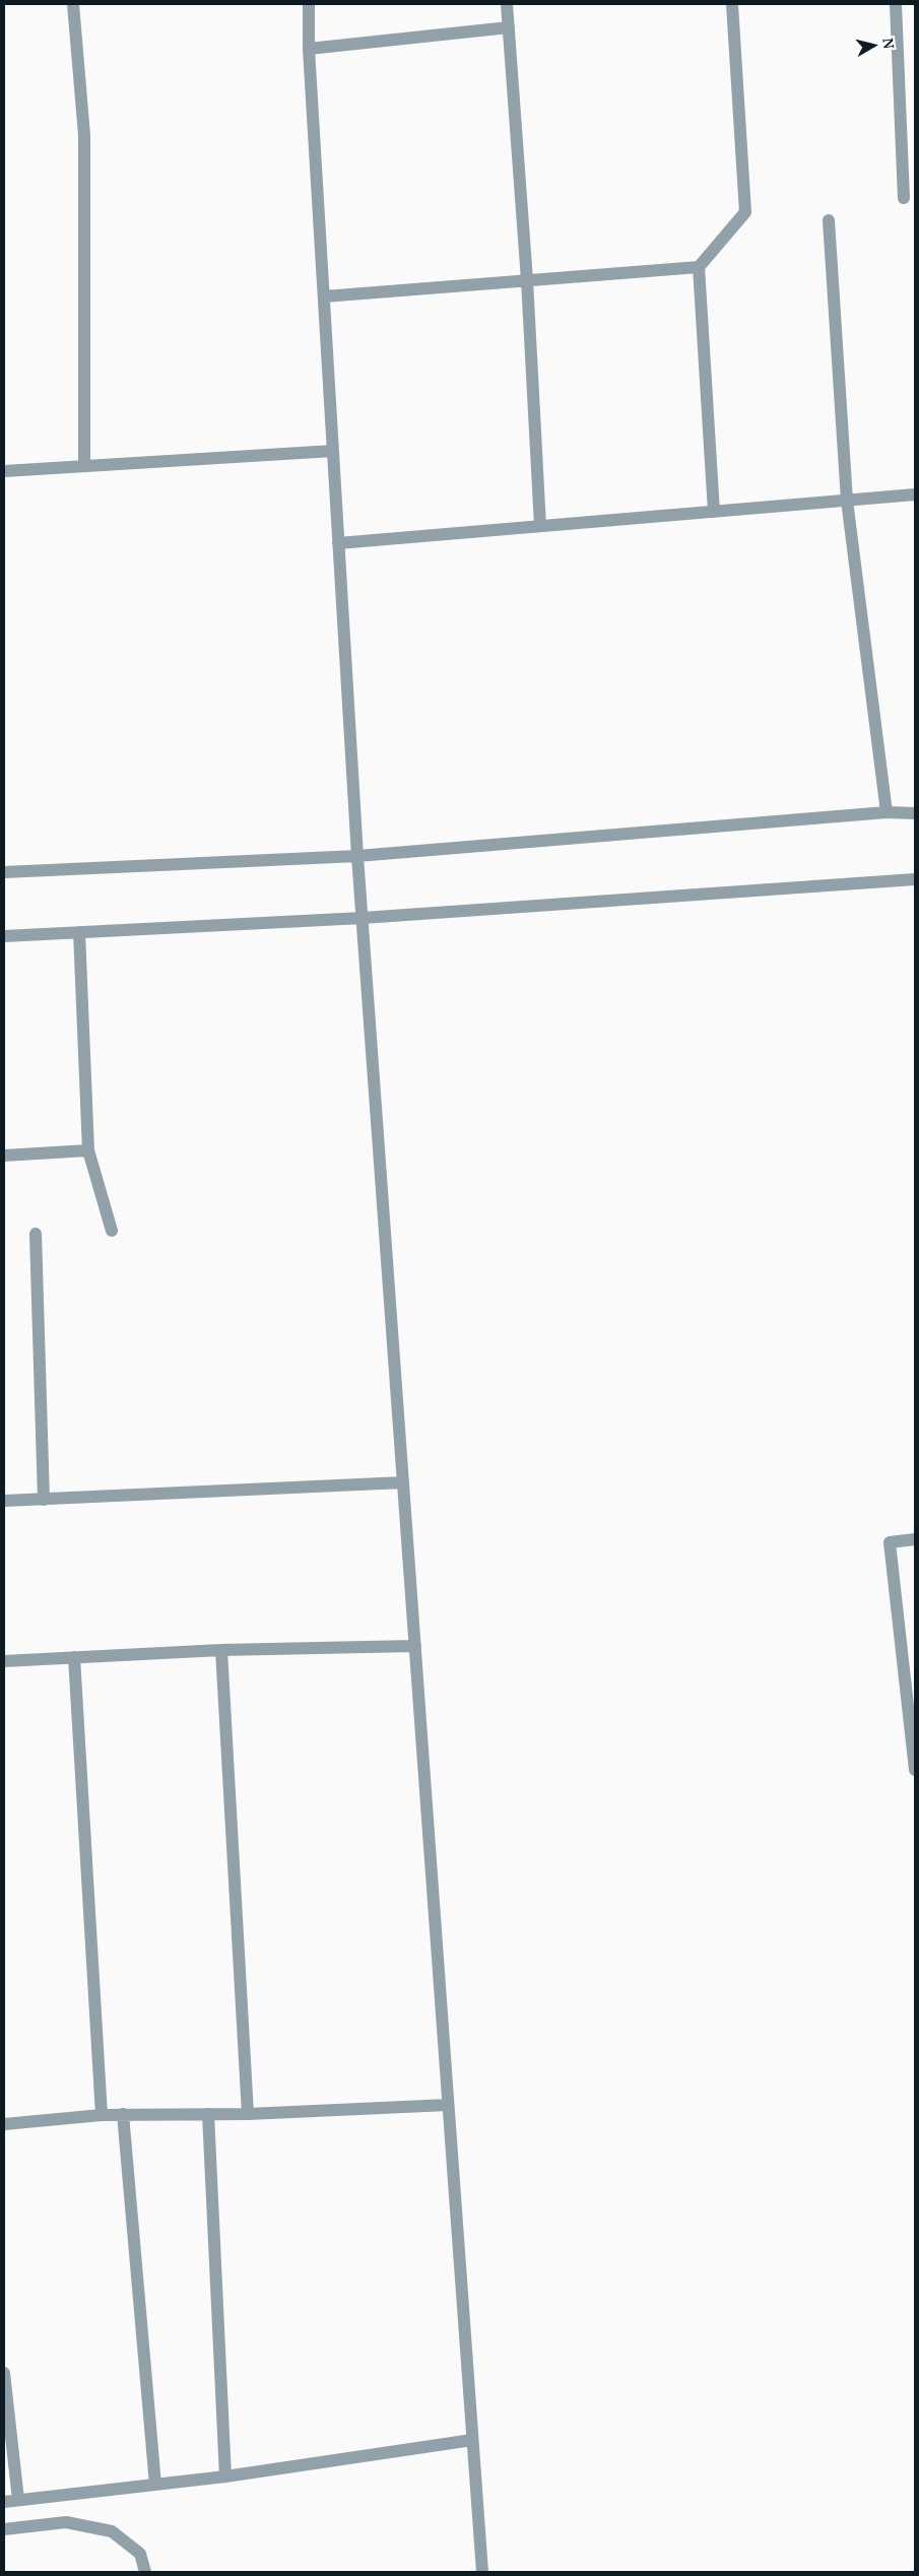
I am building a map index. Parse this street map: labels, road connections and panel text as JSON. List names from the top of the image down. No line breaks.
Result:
{"north":"right"}
